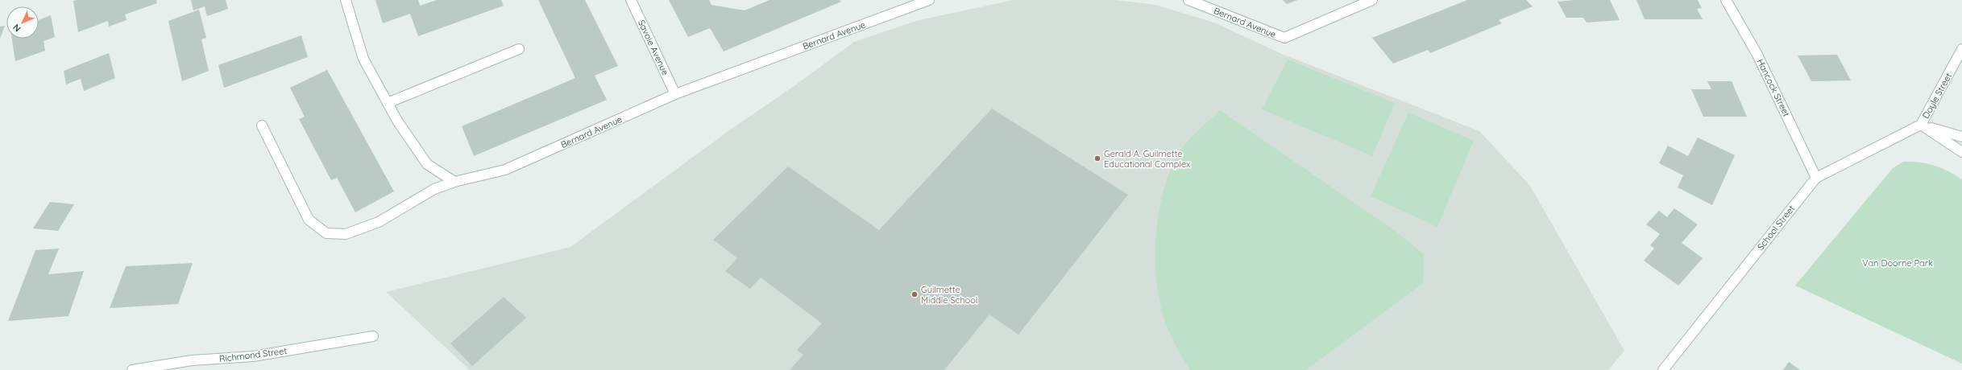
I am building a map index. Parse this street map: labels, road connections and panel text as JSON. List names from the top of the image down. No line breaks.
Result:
{"streets":{"street":["Bernard Avenue","Savoie Avenue","Hancock Street","Doyle Street","School Street","Richmond Street"]},"crossings":[["Bernard Avenue","Savoie Avenue"],["Hancock Street","School Street"],["Doyle Street","School Street"]],"parks":["Van Doorne Park"],"places":["Gerald A. Guilmette Educational Complex","Guilmette Middle School"],"north":"bottom left"}
